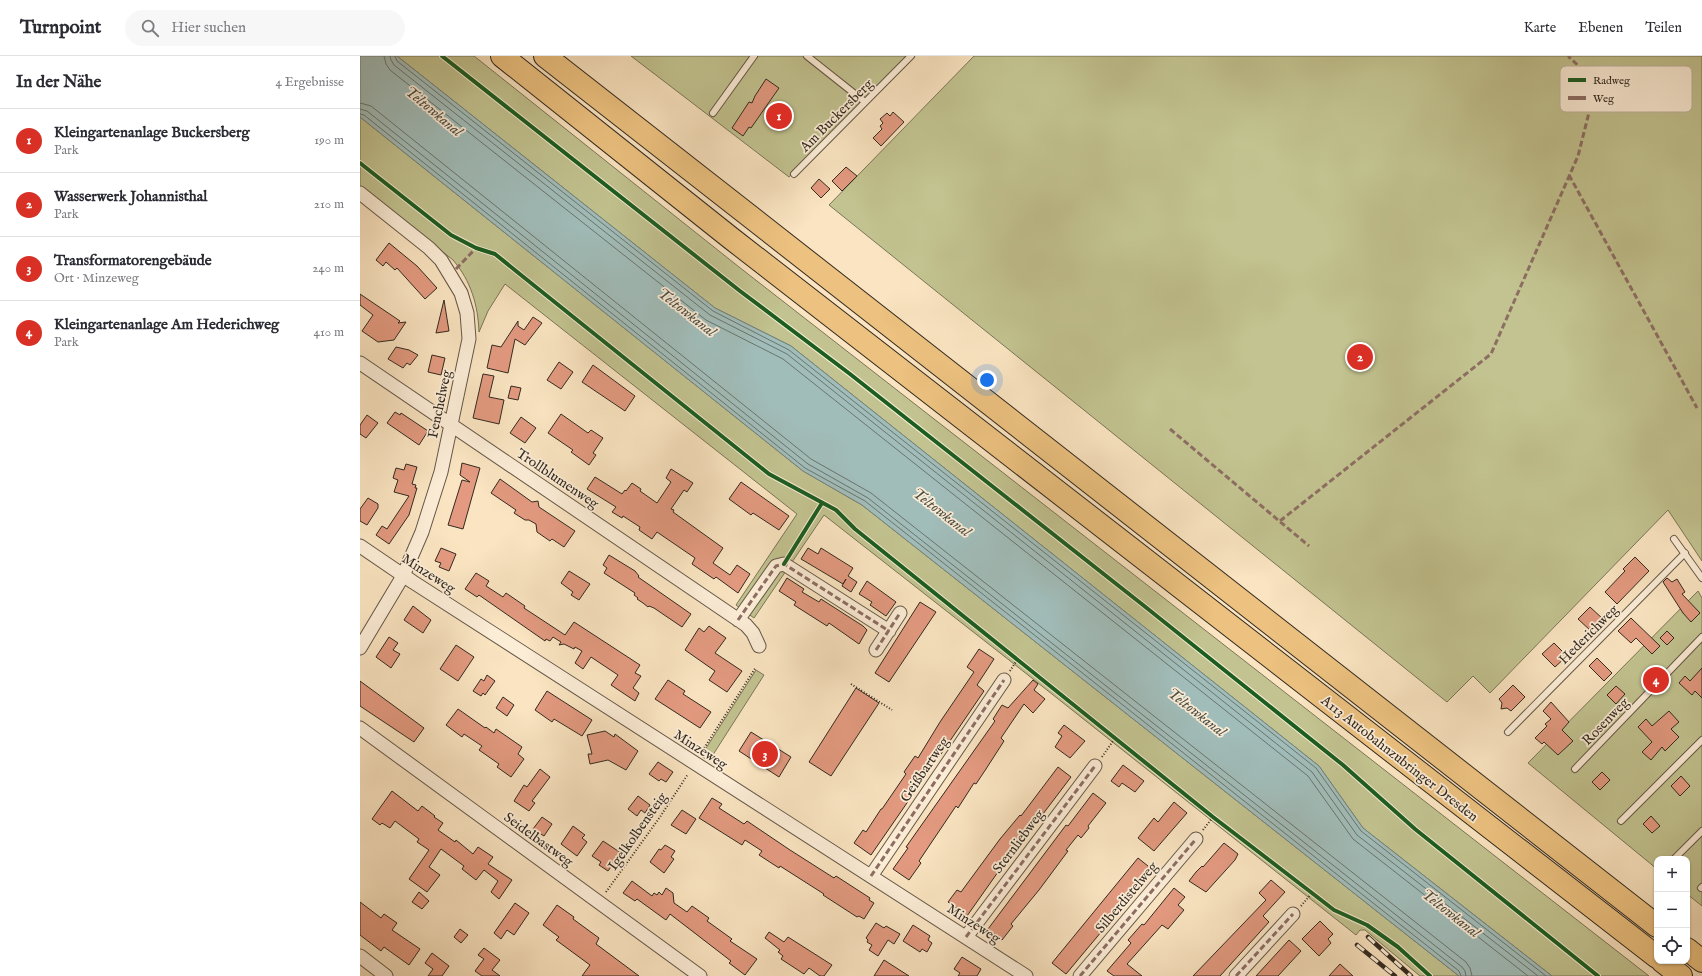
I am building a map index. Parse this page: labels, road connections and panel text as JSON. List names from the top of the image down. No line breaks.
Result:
{"streets":{"highway":["A113 Autobahnzubringer Dresden"],"street":["Fenchelweg","Trollblumenweg","Minzeweg","Geißbartweg","Seidelbastweg","Sternliebweg","Silberdistelweg"],"lane":["Am Buckersberg","Hederichweg","Rosenweg"],"path":["Igelkolbensteig"]},"crossings":[["Fenchelweg","Trollblumenweg"],["Fenchelweg","Minzeweg"],["Minzeweg","Geißbartweg"],["Minzeweg","Sternliebweg"],["Igelkolbensteig","Seidelbastweg"]],"water":["Teltowkanal"],"legend":["Radweg","Weg"],"page":{"header":"Turnpoint","search":"Hier suchen","nav":["Karte","Ebenen","Teilen"],"heading":["In der Nähe","4 Ergebnisse"],"pins":["1","2","4","3"],"list":[{"mark":"1","name":"Kleingartenanlage Buckersberg","note":"Park","value":"190 m"},{"mark":"2","name":"Wasserwerk Johannisthal","note":"Park","value":"210 m"},{"mark":"3","name":"Transformatorengebäude","note":"Ort · Minzeweg","value":"240 m"},{"mark":"4","name":"Kleingartenanlage Am Hederichweg","note":"Park","value":"410 m"}],"map_buttons":["+","−"]}}
